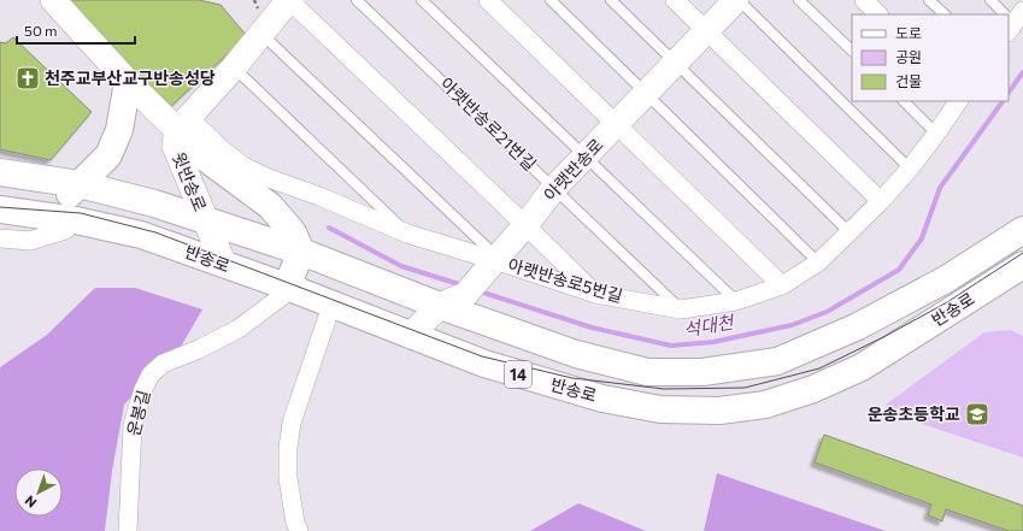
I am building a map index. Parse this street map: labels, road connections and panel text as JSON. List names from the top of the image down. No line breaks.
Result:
{"streets":{"main road":["아랫반송로","윗반송로","반송로","14"],"street":["아랫반송로5번길","운봉길"],"lane":["아랫반송로21번길"]},"crossings":[["아랫반송로21번길","아랫반송로"],["아랫반송로21번길","아랫반송로5번길"],["아랫반송로","반송로"],["아랫반송로","아랫반송로5번길"],["윗반송로","반송로"],["윗반송로","아랫반송로5번길"],["반송로","운봉길"]],"water":["석대천"],"places":{"church":["천주교부산교구반송성당"],"school or university":["운송초등학교"]},"legend":["도로","공원","건물"],"scale_bar":"50 m","north":"bottom left"}
